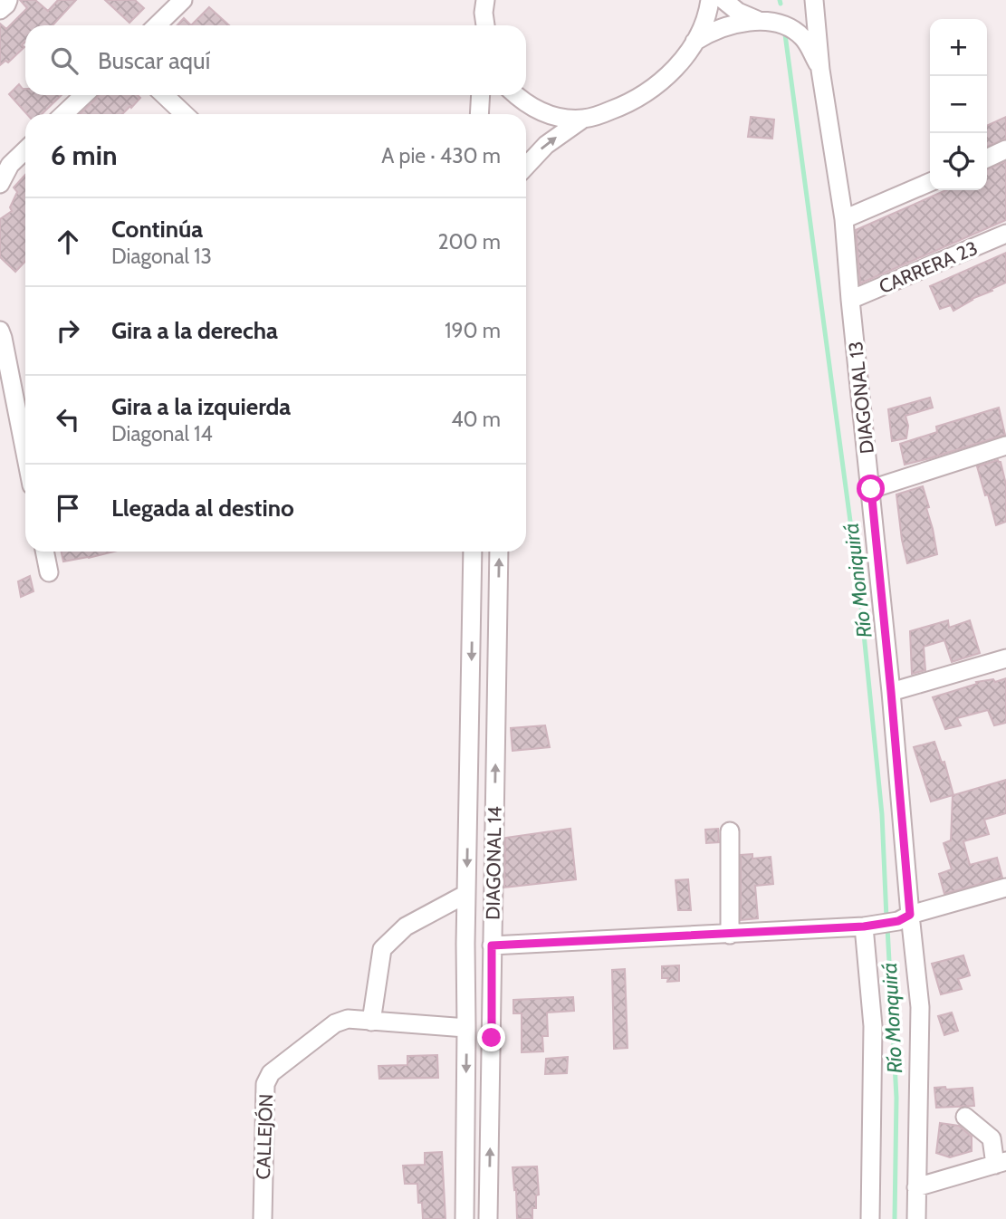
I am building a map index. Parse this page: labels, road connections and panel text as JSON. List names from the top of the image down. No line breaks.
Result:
{"streets":{"street":["CARRERA 23","DIAGONAL 13","DIAGONAL 14","CALLEJÓN"]},"crossings":[["CARRERA 23","DIAGONAL 13"]],"water":["Río Moniquirá","Río Monquirá"],"page":{"map_buttons":["+","−"],"search":"Buscar aquí","heading":["6 min","A pie · 430 m"],"list":[["Continúa","Diagonal 13","200 m"],["Gira a la derecha","190 m"],["Gira a la izquierda","Diagonal 14","40 m"],"Llegada al destino"]}}
